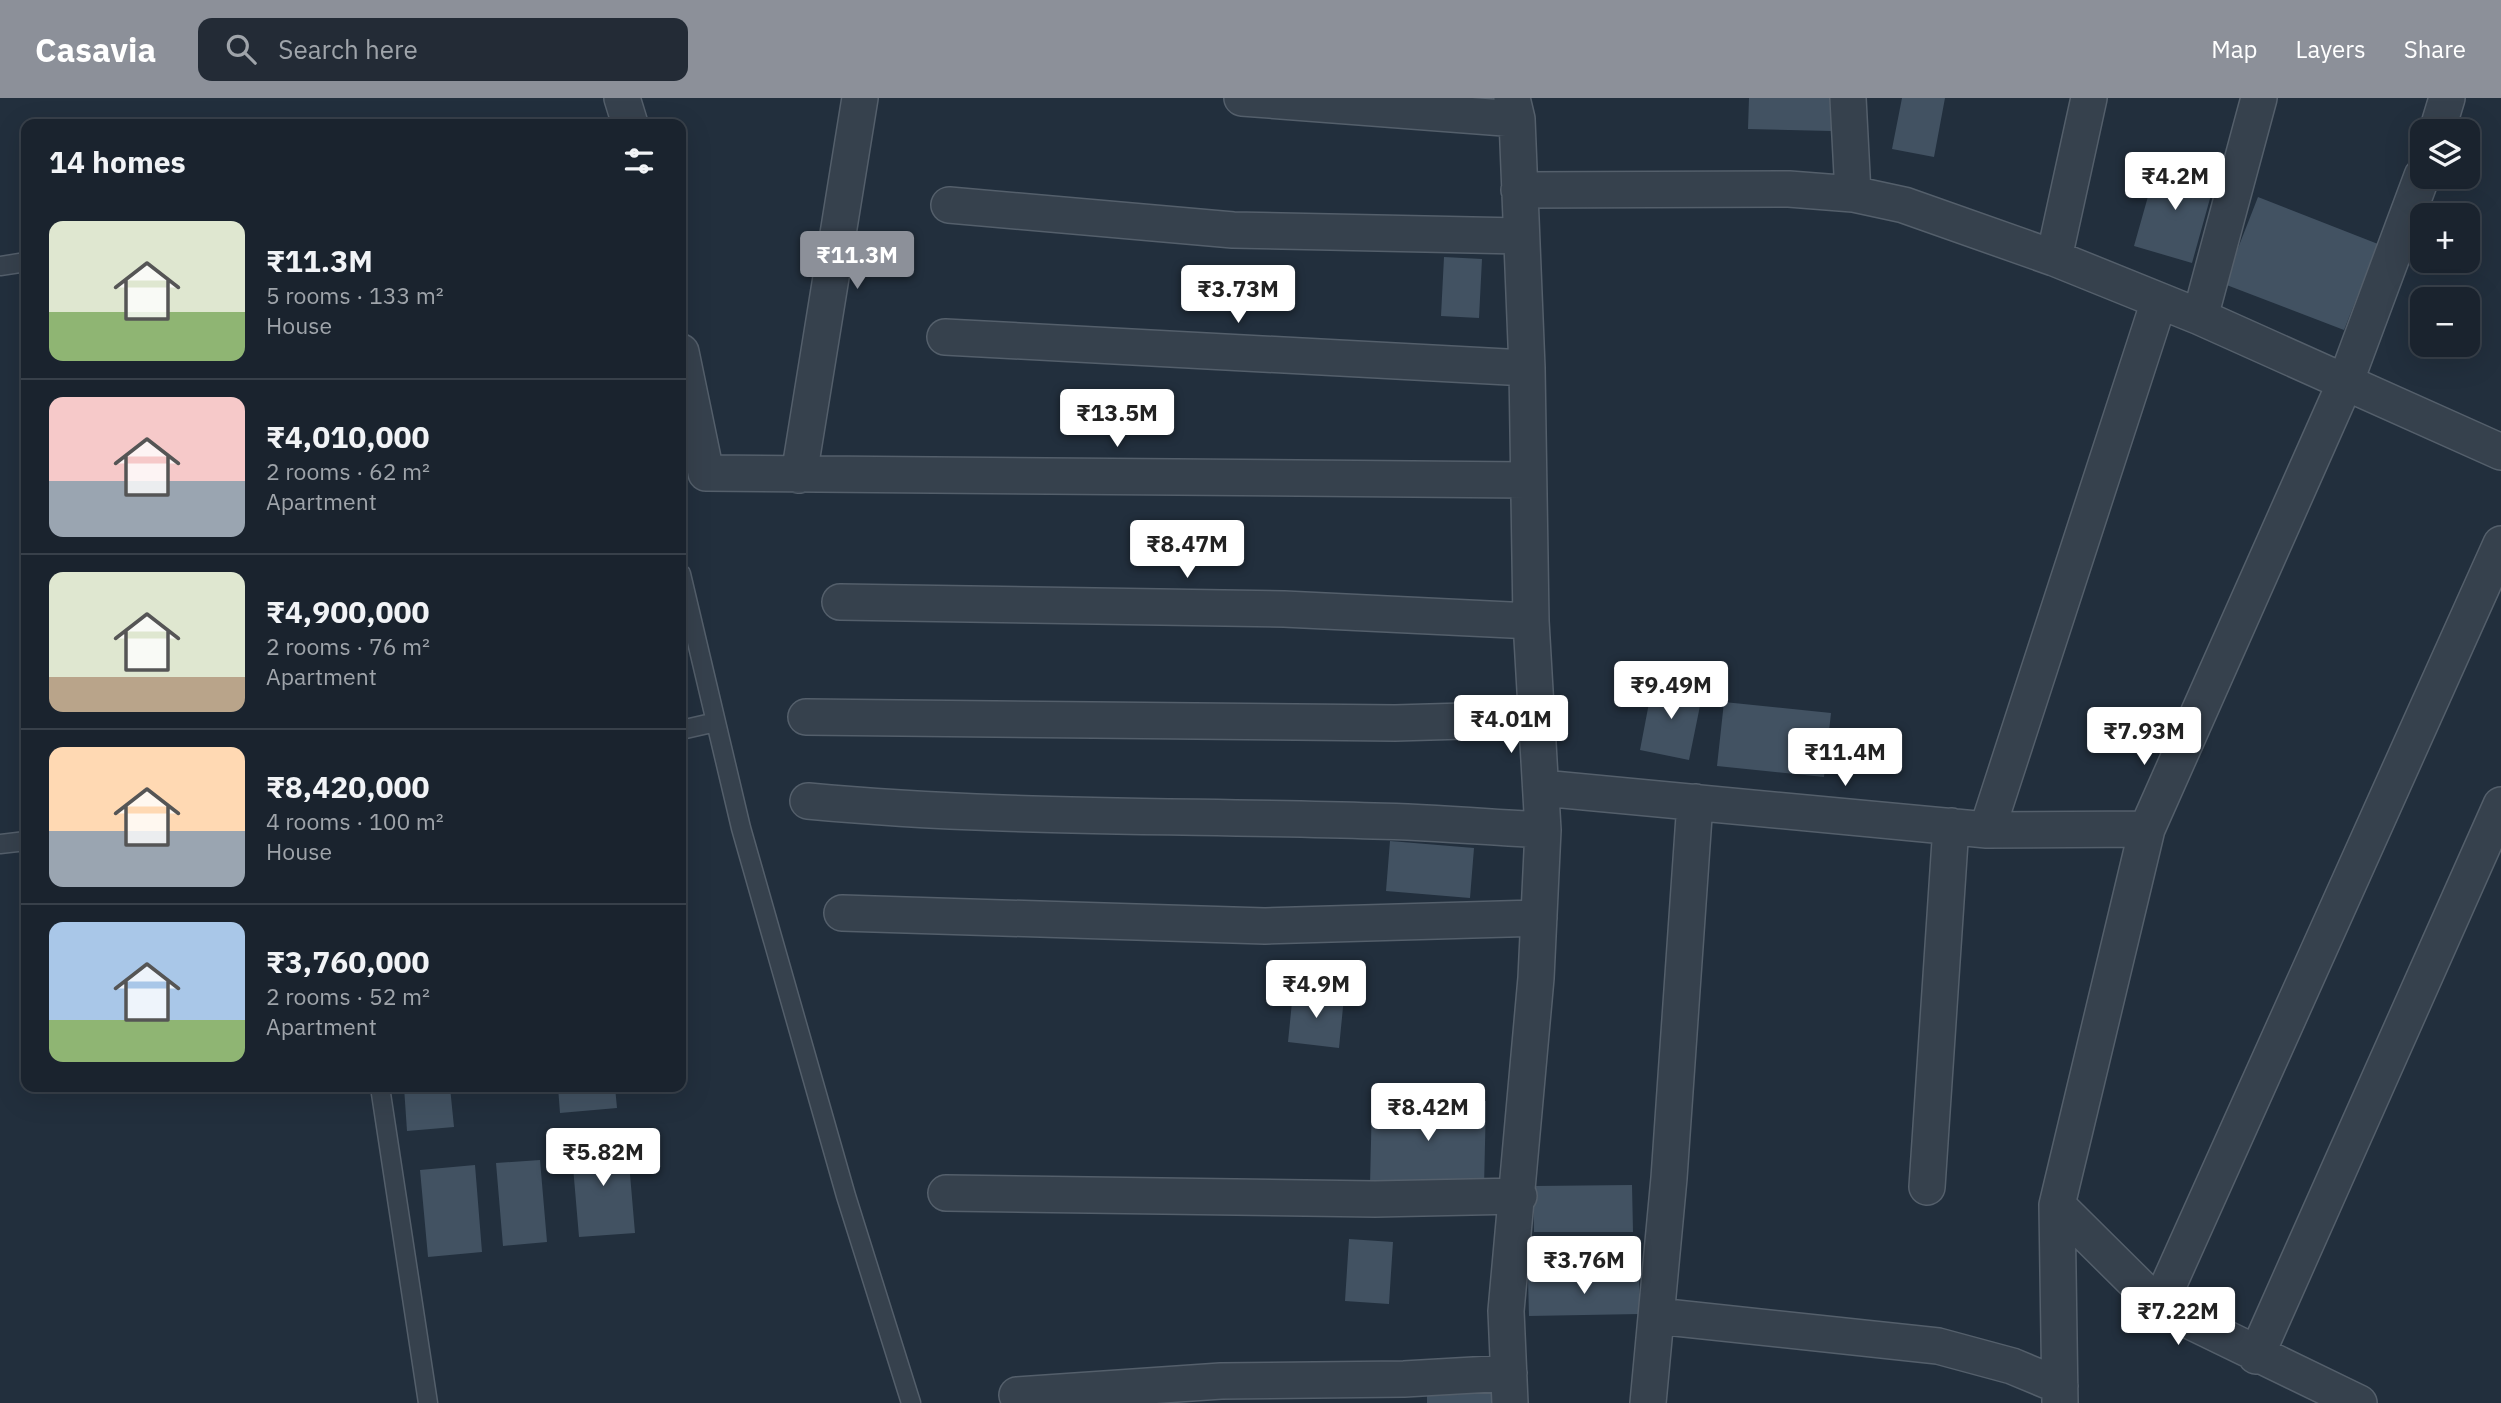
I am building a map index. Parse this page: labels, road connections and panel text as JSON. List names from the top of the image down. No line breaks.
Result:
{"page":{"header":"Casavia","search":"Search here","nav":["Map","Layers","Share"],"map_buttons":["+","−"],"heading":"14 homes","price":["₹4.2M","₹11.3M","₹3.73M","₹13.5M","₹8.47M","₹9.49M","₹4.01M","₹7.93M","₹11.4M","₹4.9M","₹8.42M","₹5.82M","₹3.76M","₹7.22M"],"list":[{"name":"₹11.3M","note":"5 rooms · 133 m² · House"},{"name":"₹4,010,000","note":"2 rooms · 62 m² · Apartment"},{"name":"₹4,900,000","note":"2 rooms · 76 m² · Apartment"},{"name":"₹8,420,000","note":"4 rooms · 100 m² · House"},{"name":"₹3,760,000","note":"2 rooms · 52 m² · Apartment"}]}}
